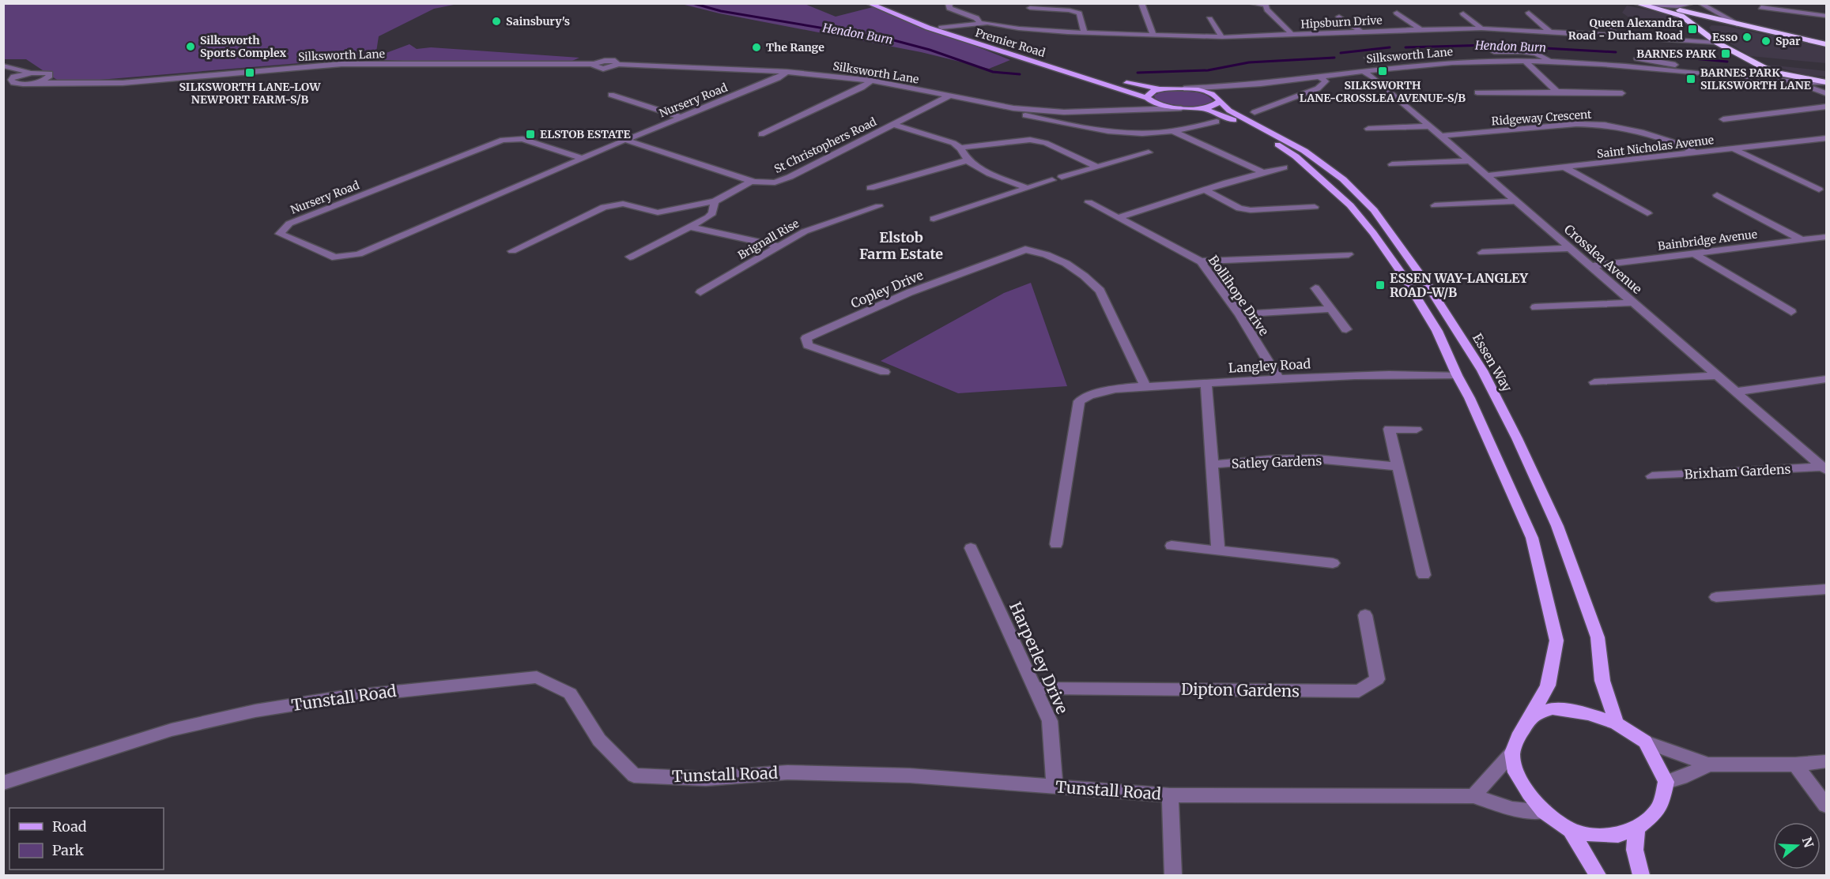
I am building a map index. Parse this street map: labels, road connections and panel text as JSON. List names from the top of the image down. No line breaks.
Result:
{"streets":{"main road":["Premier Road","Essen Way"],"street":["Hipsburn Drive","Silksworth Lane","Nursery Road","Ridgeway Crescent","St Christophers Road","Saint Nicholas Avenue","Brignall Rise","Bainbridge Avenue","Crosslea Avenue","Copley Drive","Bollihope Drive","Langley Road","Satley Gardens","Brixham Gardens","Harperley Drive","Dipton Gardens","Tunstall Road"]},"crossings":[["Hipsburn Drive","Premier Road"],["Premier Road","Silksworth Lane"],["Premier Road","Essen Way"],["Silksworth Lane","Nursery Road"],["Silksworth Lane","St Christophers Road"],["Silksworth Lane","Crosslea Avenue"],["Silksworth Lane","Essen Way"],["Nursery Road","St Christophers Road"],["Ridgeway Crescent","Saint Nicholas Avenue"],["Ridgeway Crescent","Crosslea Avenue"],["Saint Nicholas Avenue","Crosslea Avenue"],["Bainbridge Avenue","Crosslea Avenue"],["Crosslea Avenue","Brixham Gardens"],["Copley Drive","Langley Road"],["Bollihope Drive","Langley Road"],["Essen Way","Tunstall Road"],["Harperley Drive","Dipton Gardens"],["Harperley Drive","Tunstall Road"]],"districts":["Elstob Farm Estate"],"water":["Hendon Burn"],"places":{"other":["Sainsbury's","Esso","Spar","Silksworth Sports Complex","The Range"],"transit":["Queen Alexandra Road - Durham Road","BARNES PARK","SILKSWORTH LANE-CROSSLEA AVENUE-S/B","SILKSWORTH LANE-LOW NEWPORT FARM-S/B","BARNES PARK SILKSWORTH LANE","ELSTOB ESTATE","ESSEN WAY-LANGLEY ROAD-W/B"]},"legend":["Road","Park"],"north":"right"}
